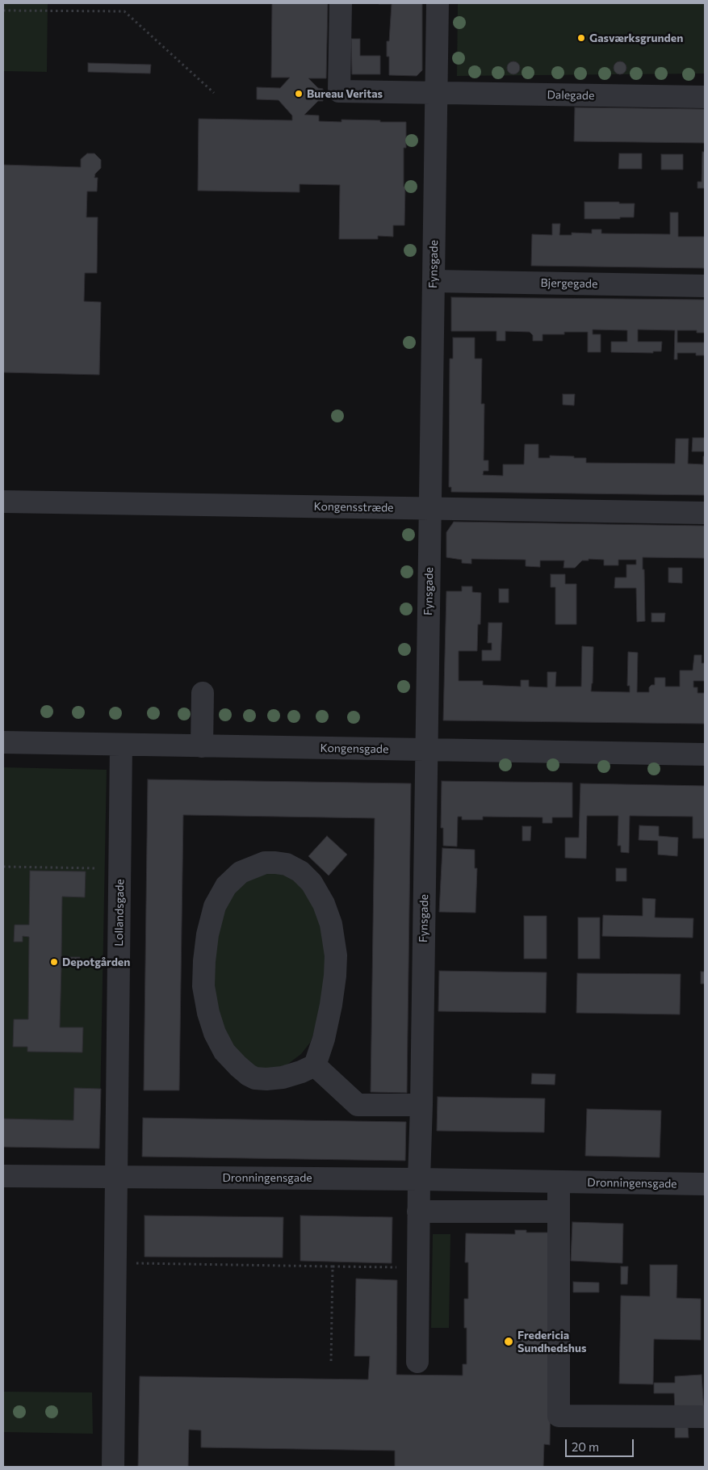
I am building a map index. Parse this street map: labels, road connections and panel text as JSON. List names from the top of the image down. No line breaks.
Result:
{"streets":{"street":["Dalegade","Fynsgade","Bjergegade","Kongensstræde","Kongensgade","Lollandsgade","Dronningensgade"]},"crossings":[["Dalegade","Fynsgade"],["Fynsgade","Bjergegade"],["Fynsgade","Kongensstræde"],["Fynsgade","Kongensgade"],["Fynsgade","Dronningensgade"],["Kongensgade","Lollandsgade"],["Lollandsgade","Dronningensgade"]],"places":["Gasværksgrunden","Bureau Veritas","Depotgården","Fredericia Sundhedshus"],"scale_bar":"20 m"}
